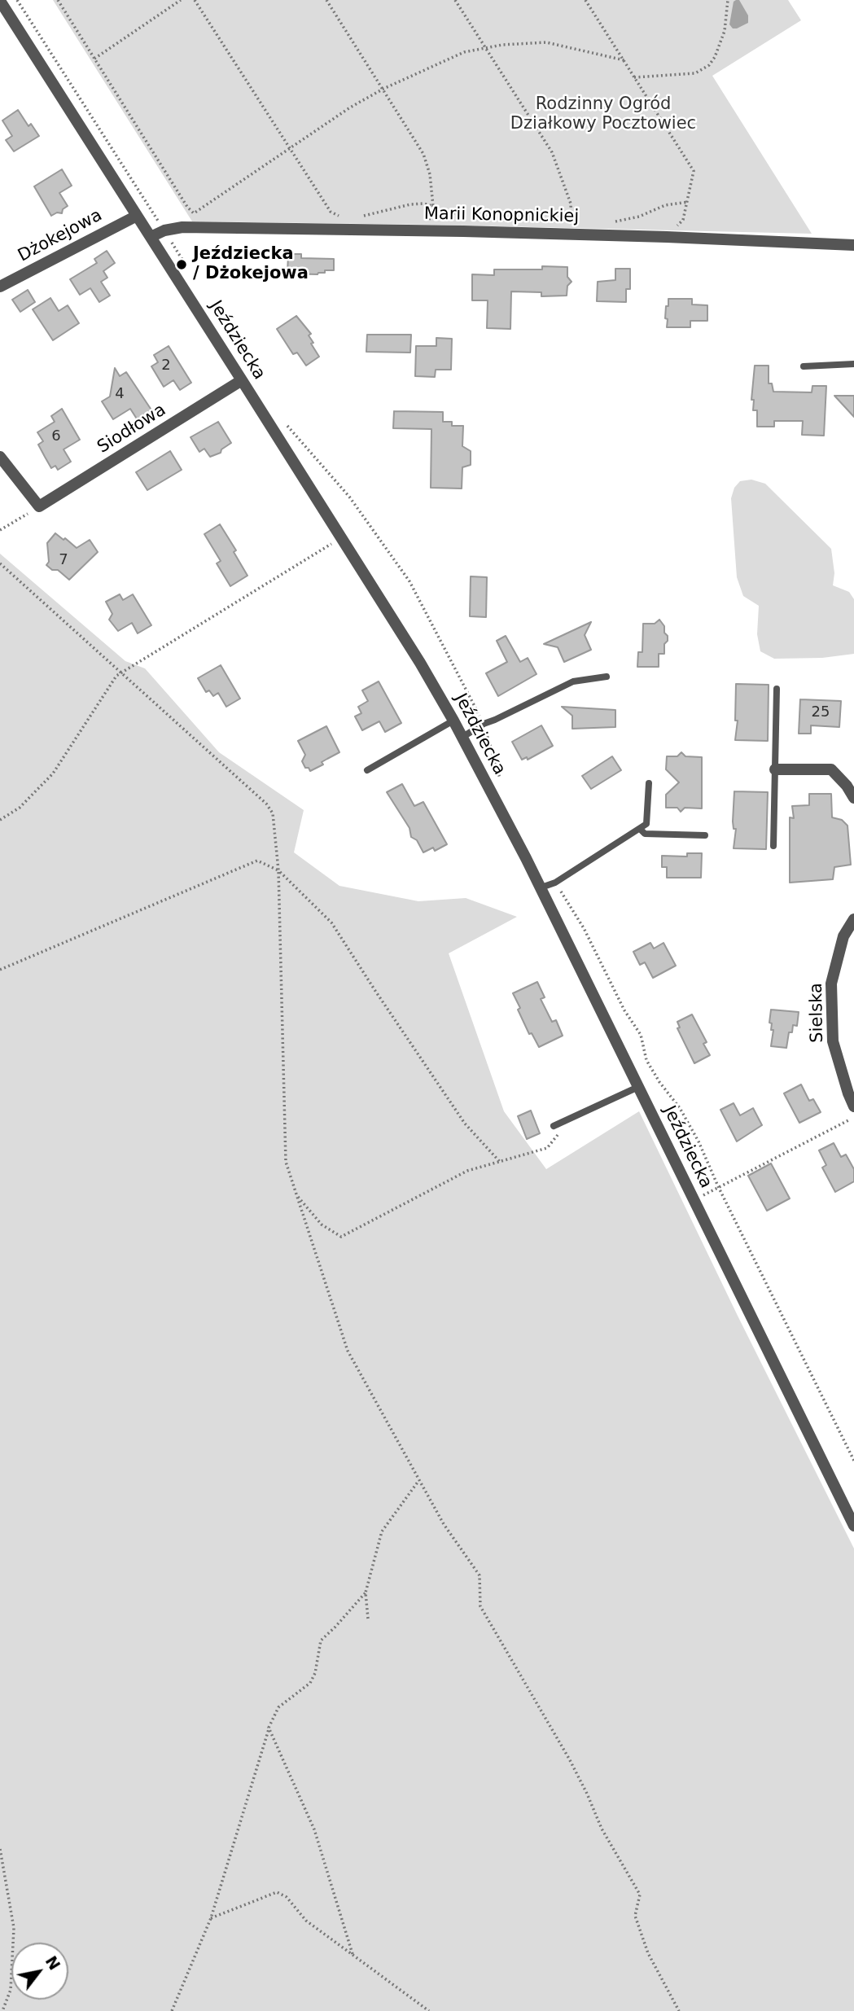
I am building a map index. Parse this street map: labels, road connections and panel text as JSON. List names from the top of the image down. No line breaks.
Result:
{"streets":{"street":["Marii Konopnickiej","Dżokejowa","Jeździecka","Siodłowa","Sielska"]},"crossings":[["Marii Konopnickiej","Jeździecka"],["Dżokejowa","Jeździecka"],["Jeździecka","Siodłowa"]],"parks":["Rodzinny Ogród Działkowy Pocztowiec"],"places":["Jeździecka / Dżokejowa"],"house_numbers":["2","4","6","7","25"],"north":"top right"}
